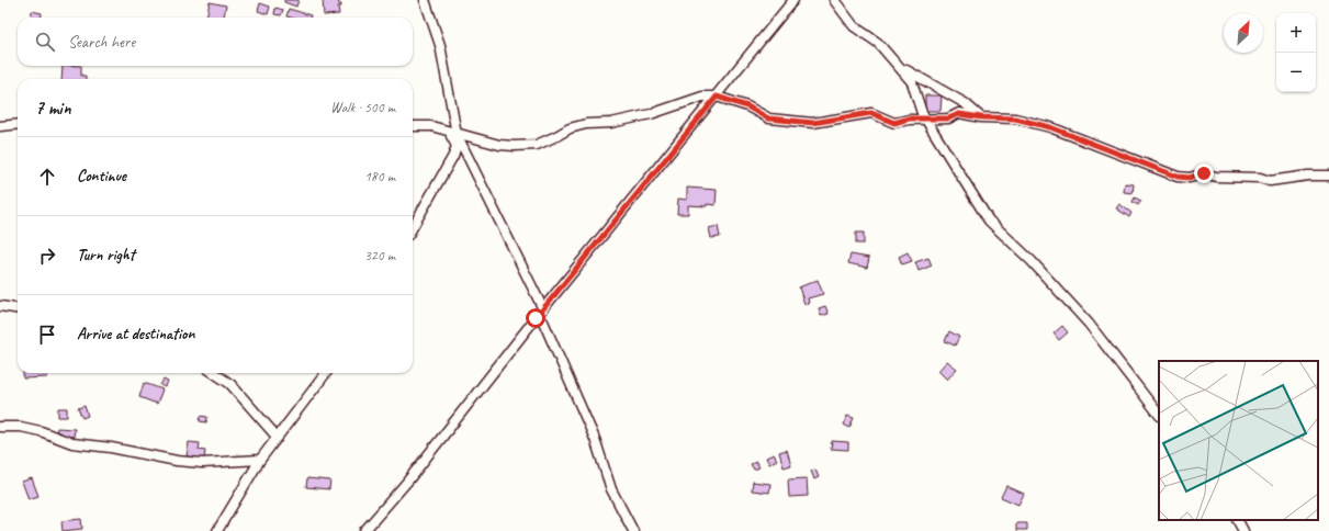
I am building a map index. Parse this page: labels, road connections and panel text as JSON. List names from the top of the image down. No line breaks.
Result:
{"north":"top right","page":{"map_buttons":["+","−"],"search":"Search here","heading":["7 min","Walk · 500 m"],"list":[["Continue","180 m"],["Turn right","320 m"],"Arrive at destination"]}}
